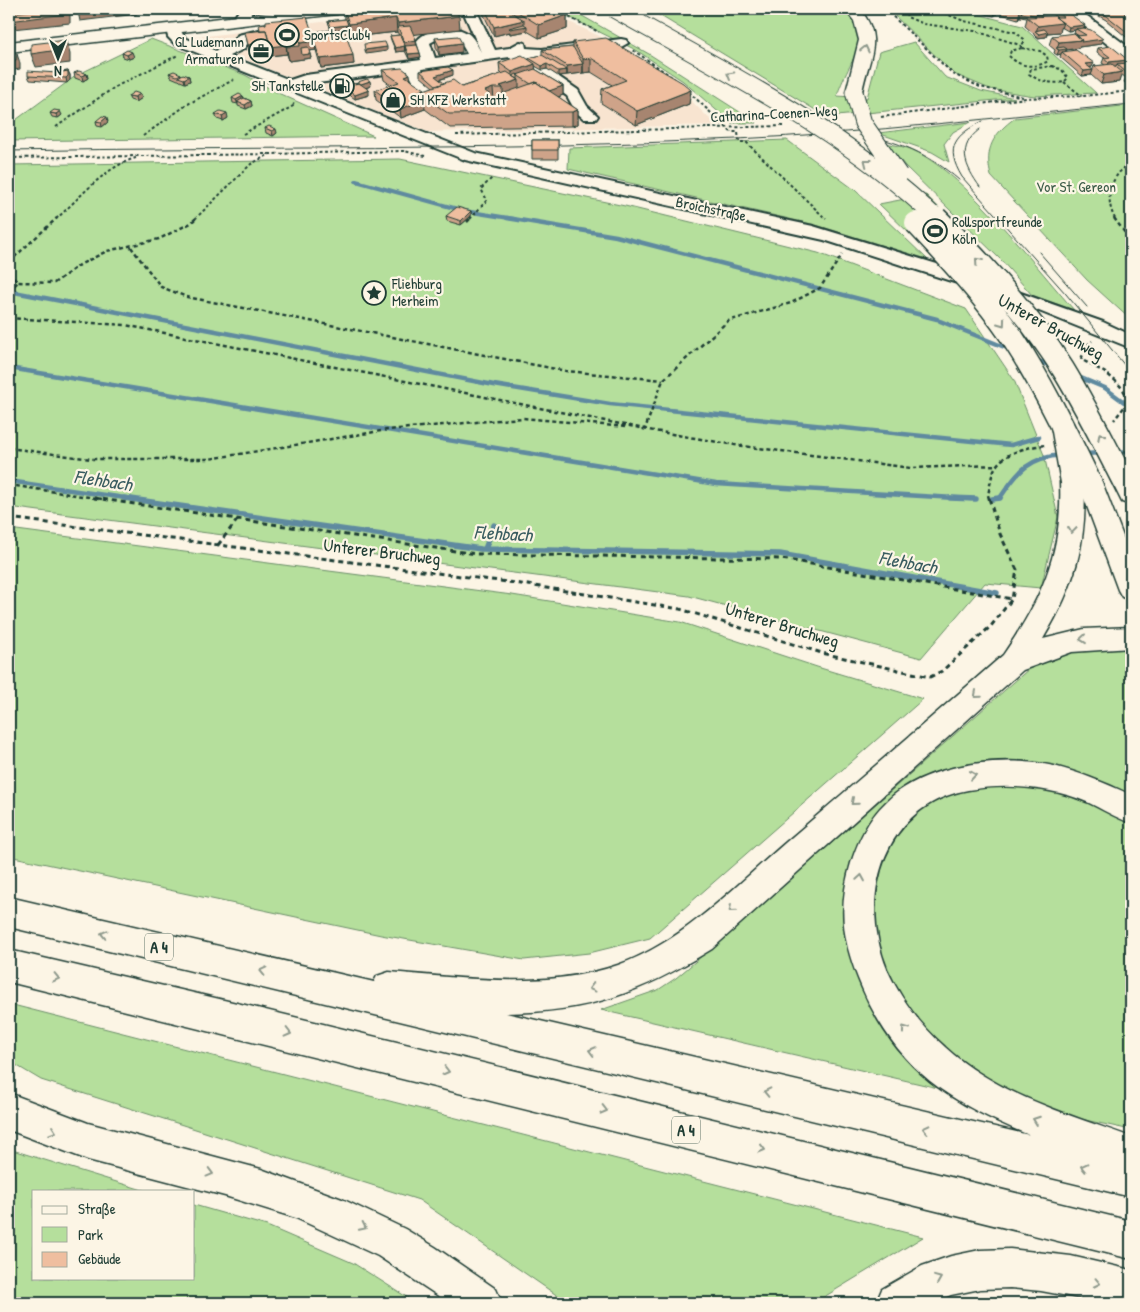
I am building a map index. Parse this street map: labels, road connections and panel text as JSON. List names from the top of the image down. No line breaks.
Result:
{"streets":{"main road":["A 4"],"street":["Broichstraße"],"path":["Catharina-Coenen-Weg","Unterer Bruchweg"]},"crossings":[["Catharina-Coenen-Weg","Broichstraße"]],"water":["Flehbach"],"parks":["Vor St. Gereon"],"places":{"sports":["SportsClub4","Rollsportfreunde Köln"],"office":["GL Ludemann Armaturen"],"fuel station":["SH Tankstelle"],"shop":["SH KFZ Werkstatt"],"place":["Fliehburg Merheim"]},"legend":["Straße","Park","Gebäude"],"north":"bottom"}
